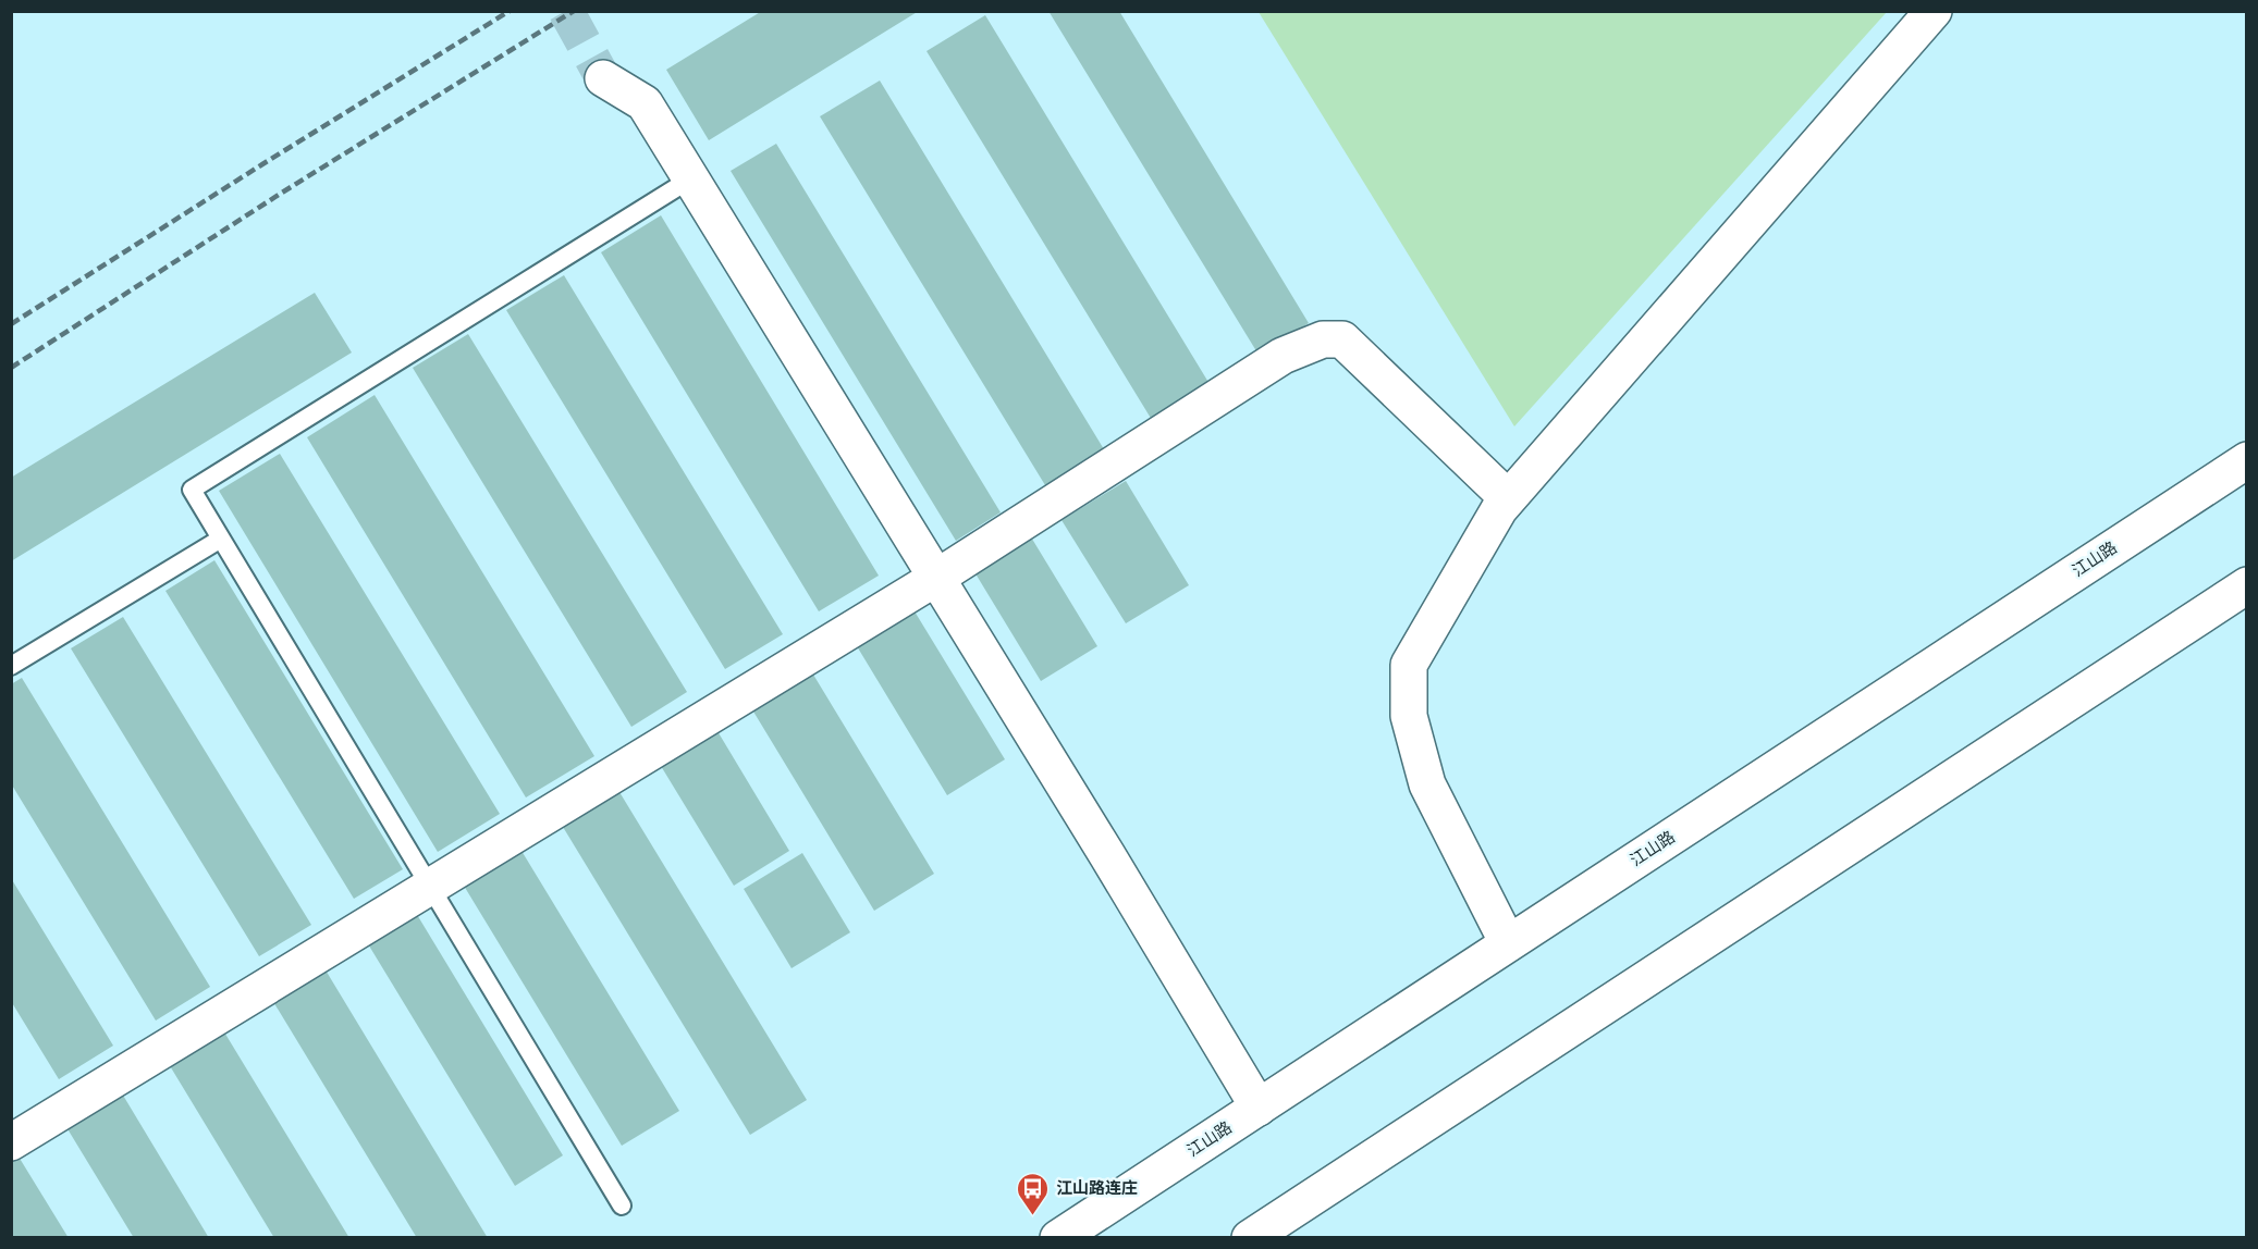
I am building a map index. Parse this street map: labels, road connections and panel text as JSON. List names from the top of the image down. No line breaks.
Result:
{"streets":{"street":["江山路"]},"places":{"bus stop":["江山路连庄"]}}
